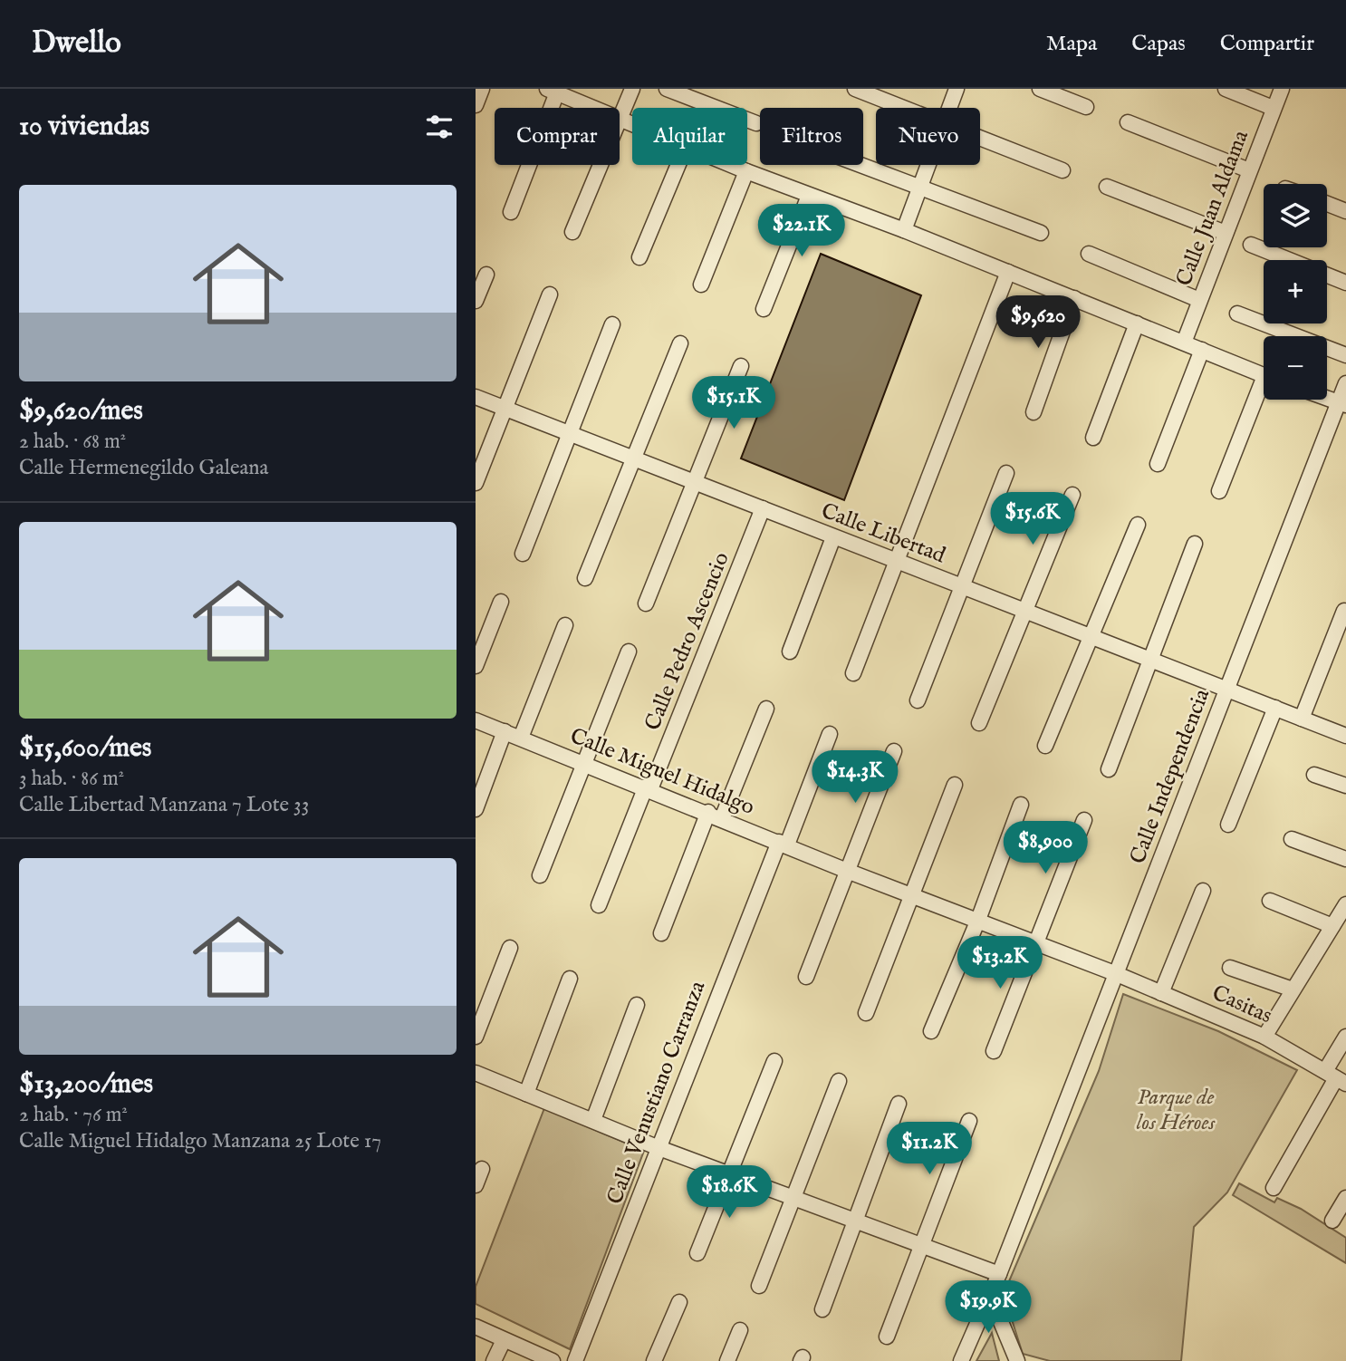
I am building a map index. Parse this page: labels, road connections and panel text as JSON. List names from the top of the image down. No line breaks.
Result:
{"streets":{"street":["Calle Juan Aldama","Calle Libertad","Calle Pedro Ascencio","Calle Miguel Hidalgo","Calle Independencia","Casitas","Calle Venustiano Carranza"]},"crossings":[["Calle Libertad","Calle Pedro Ascencio"],["Calle Libertad","Calle Independencia"],["Calle Pedro Ascencio","Calle Miguel Hidalgo"],["Calle Miguel Hidalgo","Calle Independencia"],["Calle Miguel Hidalgo","Casitas"],["Calle Miguel Hidalgo","Calle Venustiano Carranza"],["Calle Independencia","Casitas"]],"parks":["Parque de los Héroes"],"page":{"header":"Dwello","nav":["Mapa","Capas","Compartir"],"heading":"10 viviendas","chip":["Comprar","Alquilar","Filtros","Nuevo"],"list":[{"name":"$9,620/mes","note":"2 hab. · 68 m² · Calle Hermenegildo Galeana"},{"name":"$15,600/mes","note":"3 hab. · 86 m² · Calle Libertad Manzana 7 Lote 33"},{"name":"$13,200/mes","note":"2 hab. · 76 m² · Calle Miguel Hidalgo Manzana 25 Lote 17"}],"map_buttons":["+","−"],"price":["$22.1K","$9,620","$15.1K","$15.6K","$14.3K","$8,900","$13.2K","$11.2K","$18.6K","$19.9K"]}}
